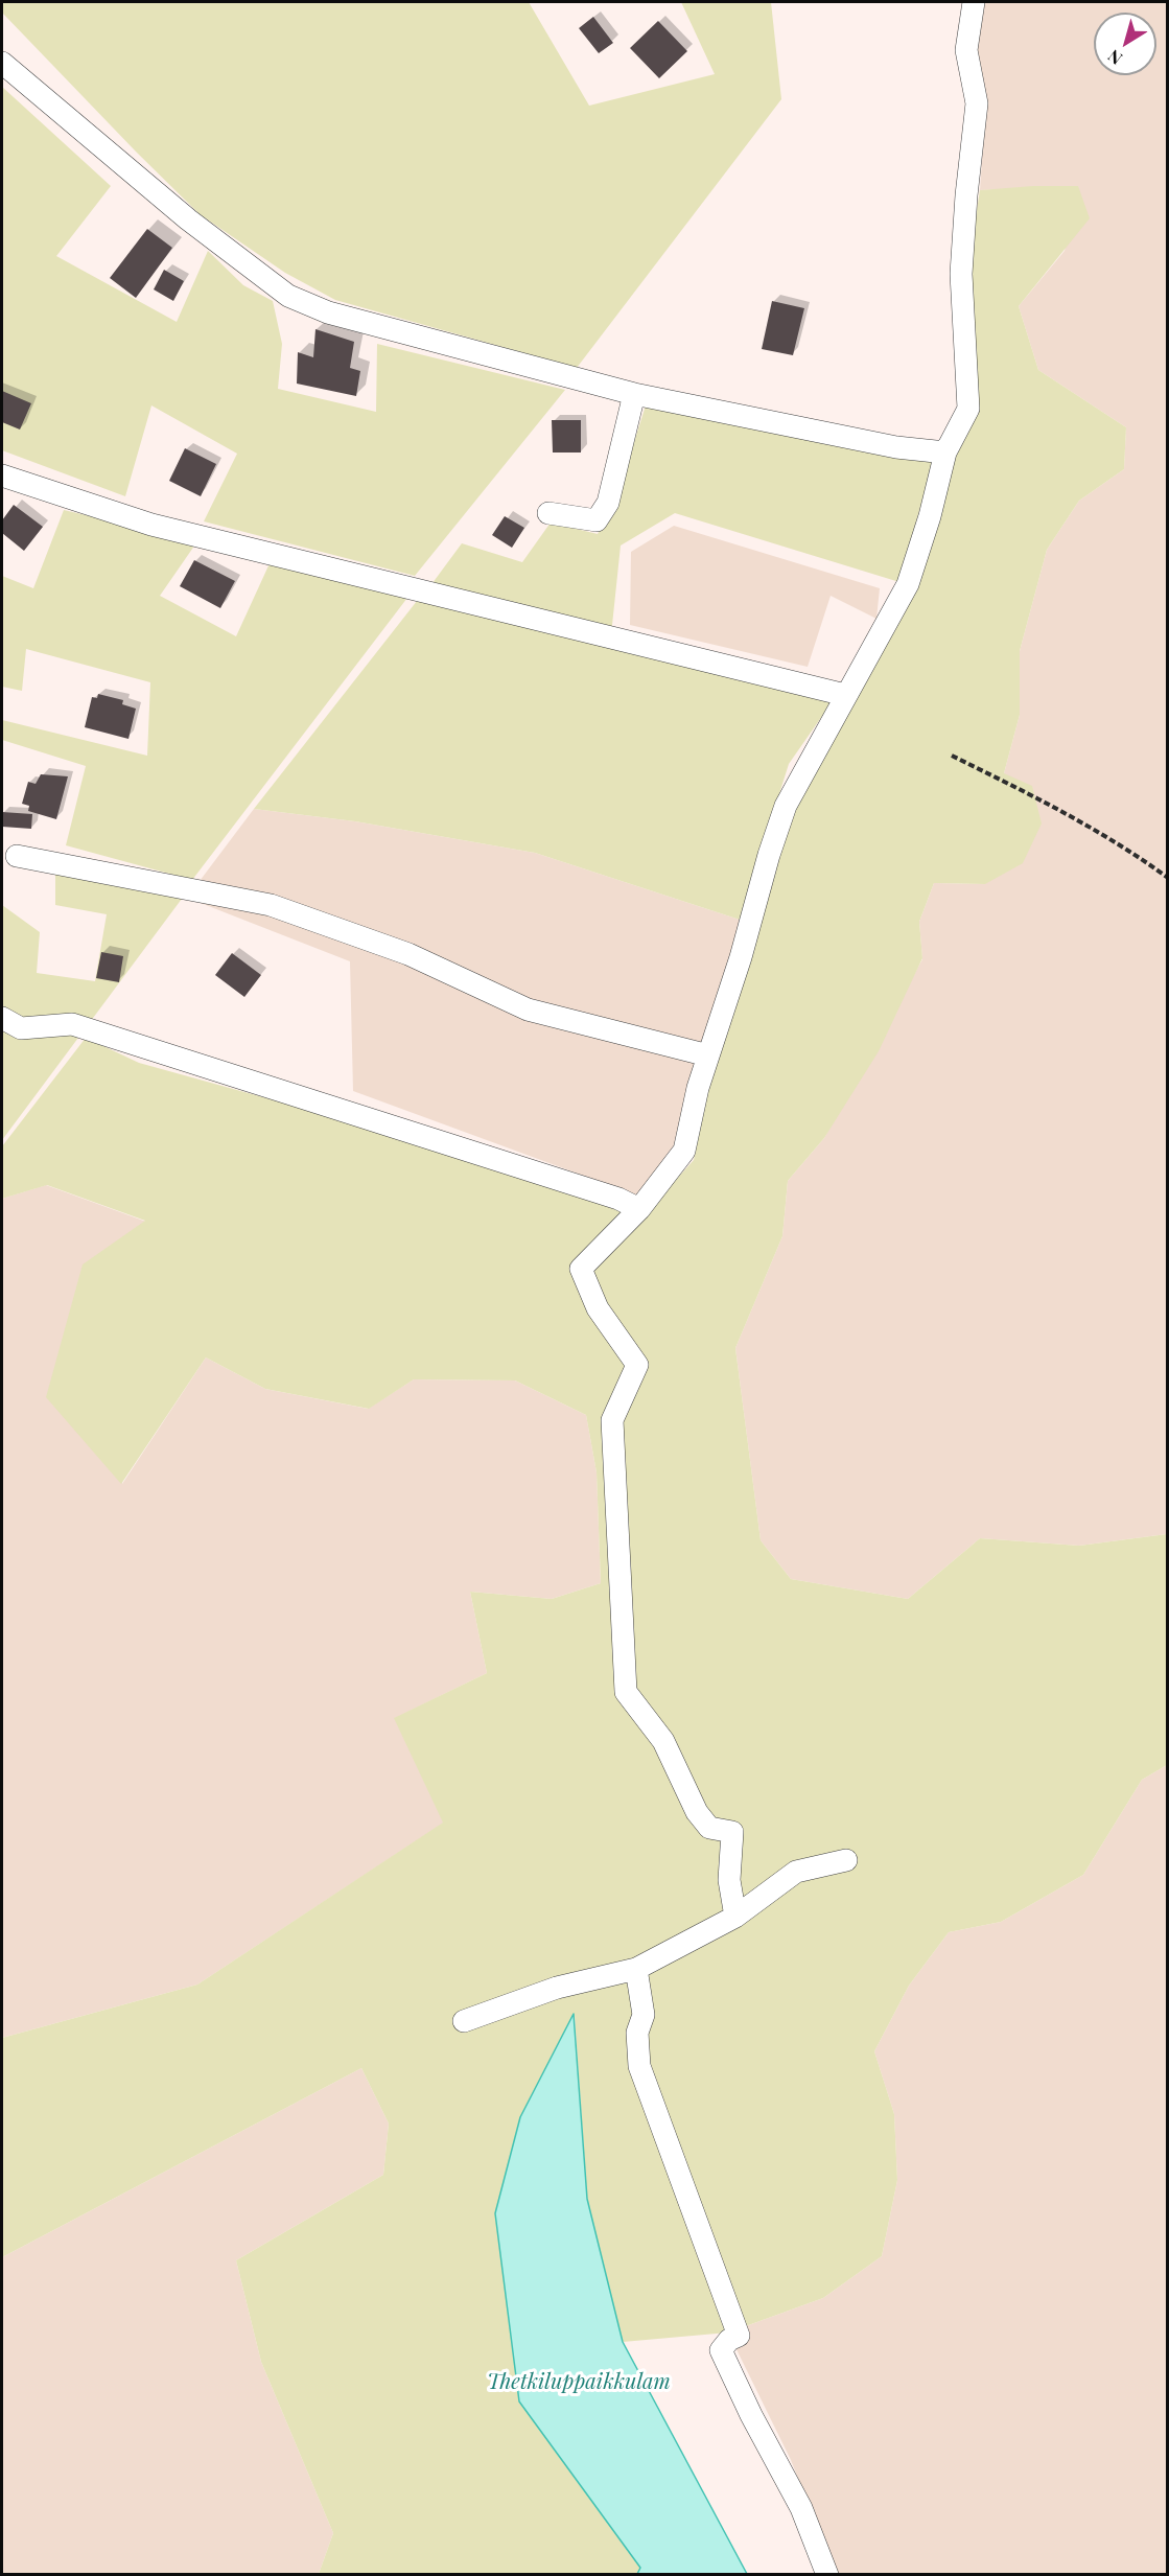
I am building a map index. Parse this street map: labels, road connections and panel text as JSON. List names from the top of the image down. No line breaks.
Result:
{"water":["Thetkiluppaikkulam"],"north":"bottom left"}
